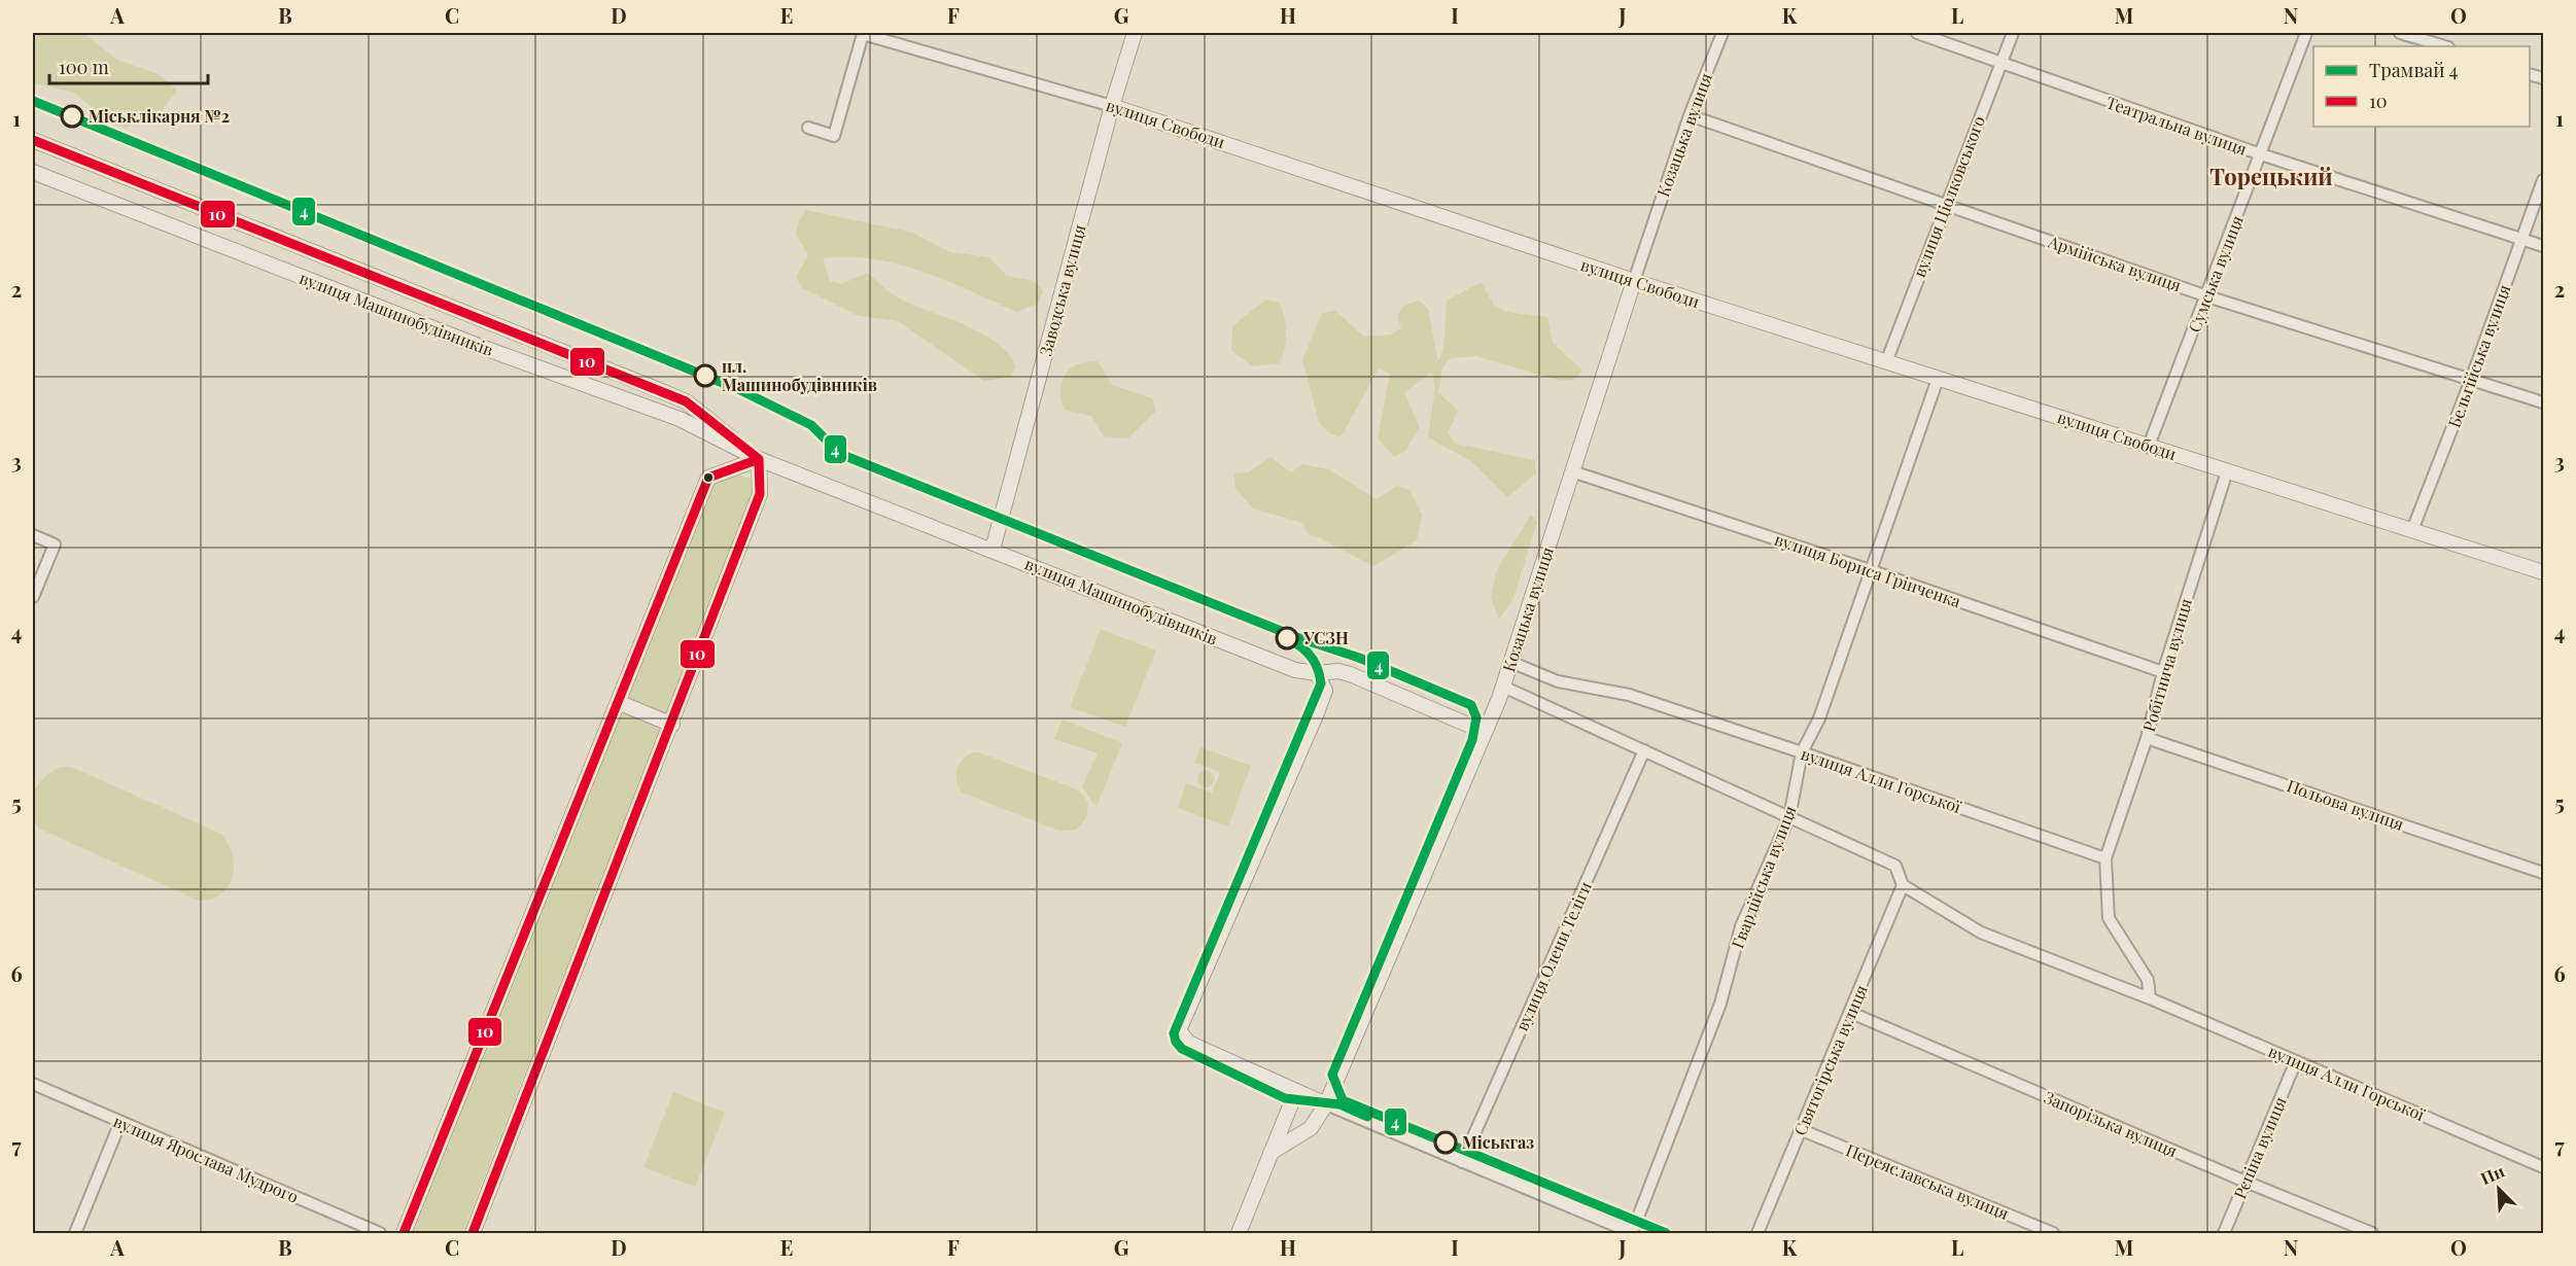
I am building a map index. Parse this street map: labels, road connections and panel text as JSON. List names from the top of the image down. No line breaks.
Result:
{"streets":{"street":["вулиця Свободи","Театральна вулиця","Козацька вулиця","вулиця Ціолковського","Армійська вулиця","Сумська вулиця","Заводська вулиця","вулиця Машинобудівників","Бельгійська вулиця","вулиця Бориса Грінченка","Робітнича вулиця","вулиця Алли Горської","Польова вулиця","Гвардійська вулиця","вулиця Олени Теліги","Святогірська вулиця","Запорізька вулиця","Рєпіна вулиця","вулиця Ярослава Мудрого","Переяславська вулиця"]},"crossings":[["вулиця Свободи","Козацька вулиця"],["вулиця Свободи","вулиця Ціолковського"],["вулиця Свободи","Сумська вулиця"],["вулиця Свободи","Заводська вулиця"],["вулиця Свободи","Бельгійська вулиця"],["вулиця Свободи","Робітнича вулиця"],["вулиця Свободи","Гвардійська вулиця"],["Театральна вулиця","вулиця Ціолковського"],["Театральна вулиця","Сумська вулиця"],["Театральна вулиця","Бельгійська вулиця"],["Козацька вулиця","Армійська вулиця"],["Козацька вулиця","вулиця Машинобудівників"],["Козацька вулиця","вулиця Бориса Грінченка"],["Козацька вулиця","вулиця Алли Горської"],["вулиця Ціолковського","Армійська вулиця"],["Армійська вулиця","Сумська вулиця"],["Армійська вулиця","Бельгійська вулиця"],["Заводська вулиця","вулиця Машинобудівників"],["вулиця Бориса Грінченка","Робітнича вулиця"],["вулиця Бориса Грінченка","Гвардійська вулиця"],["Робітнича вулиця","вулиця Алли Горської"],["Робітнича вулиця","Польова вулиця"],["вулиця Алли Горської","Гвардійська вулиця"],["вулиця Алли Горської","вулиця Олени Теліги"],["вулиця Алли Горської","Святогірська вулиця"],["вулиця Алли Горської","Рєпіна вулиця"],["Святогірська вулиця","Запорізька вулиця"],["Святогірська вулиця","Переяславська вулиця"],["Запорізька вулиця","Рєпіна вулиця"]],"districts":["Торецький"],"places":["Міськлікарня №2","пл. Машинобудівників","УСЗН","Міськгаз"],"lines":["tram line 4","transit line 10"],"legend":["Трамвай 4","10"],"scale_bar":"100 m","north":"top left","grid":{"columns":["A","B","C","D","E","F","G","H","I","J","K","L","M","N","O"],"rows":["1","2","3","4","5","6","7"]}}
